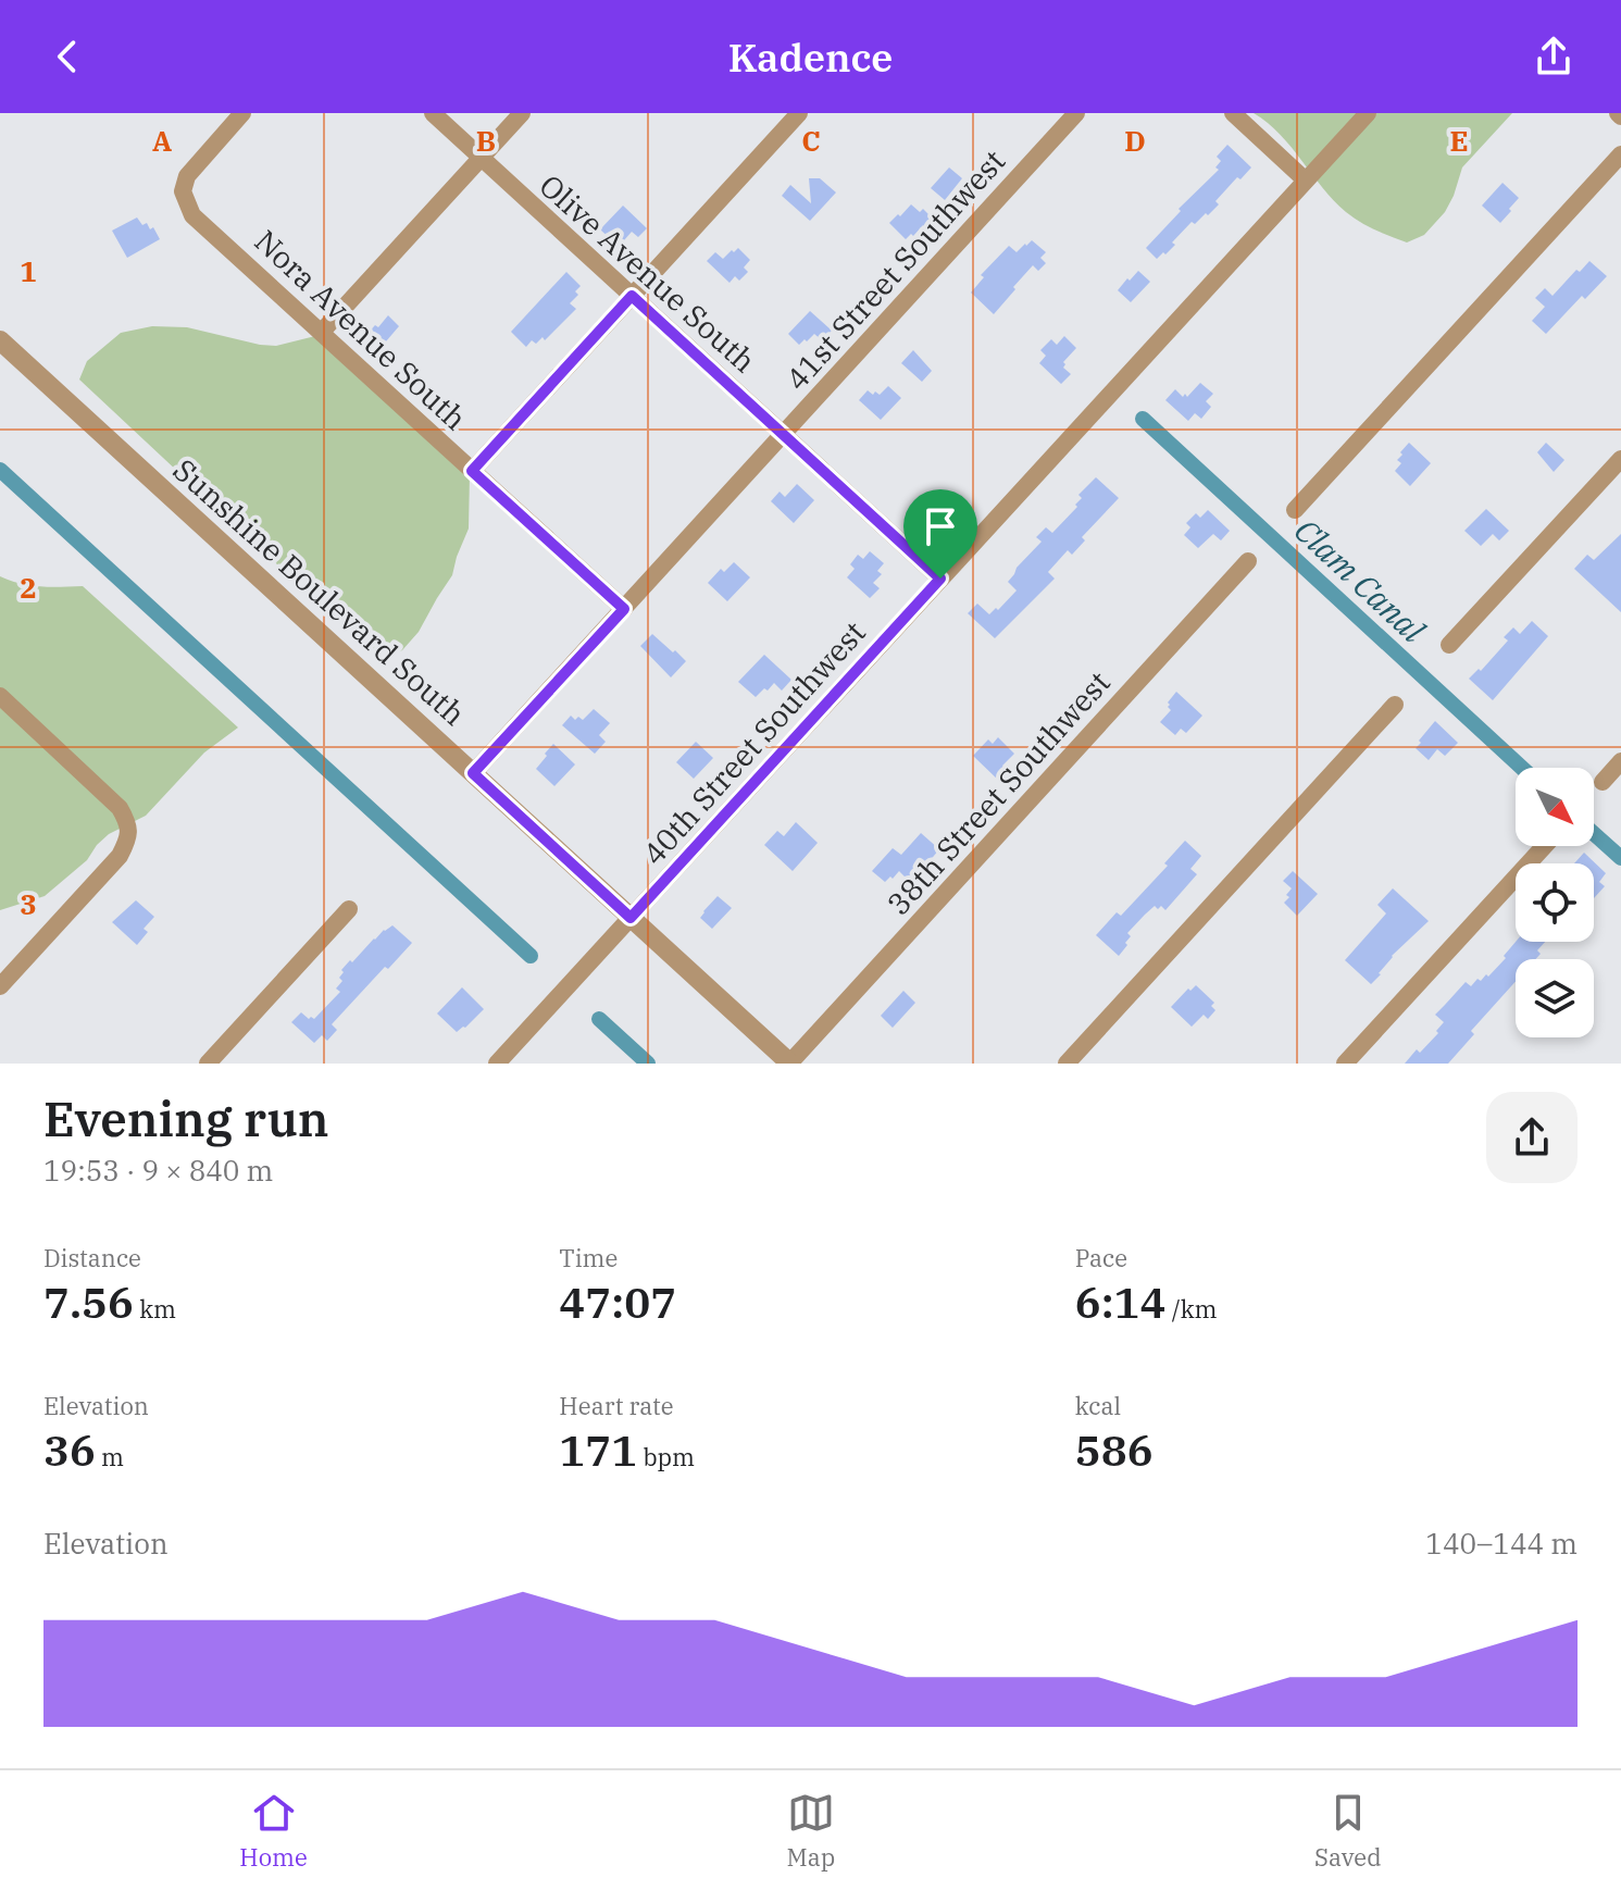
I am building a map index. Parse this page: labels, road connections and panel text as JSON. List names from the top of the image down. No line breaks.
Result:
{"streets":{"street":["41st Street Southwest","Olive Avenue South","Nora Avenue South","Sunshine Boulevard South","40th Street Southwest","38th Street Southwest"]},"crossings":[["41st Street Southwest","Olive Avenue South"],["41st Street Southwest","Nora Avenue South"],["41st Street Southwest","Sunshine Boulevard South"],["Olive Avenue South","40th Street Southwest"],["Sunshine Boulevard South","40th Street Southwest"],["Sunshine Boulevard South","38th Street Southwest"]],"water":["Clam Canal"],"north":"bottom right","page":{"header":"Kadence","heading":["Evening run","19:53 · 9 × 840 m"],"stats":[["Distance","7.56 km"],["Time","47:07"],["Pace","6:14 /km"],["Elevation","36 m"],["Heart rate","171 bpm"],["kcal","586"]],"chart":["Elevation","140–144 m"],"tabs":["Home","Map","Saved"]},"grid":{"columns":["A","B","C","D","E"],"rows":["1","2","3"]}}
